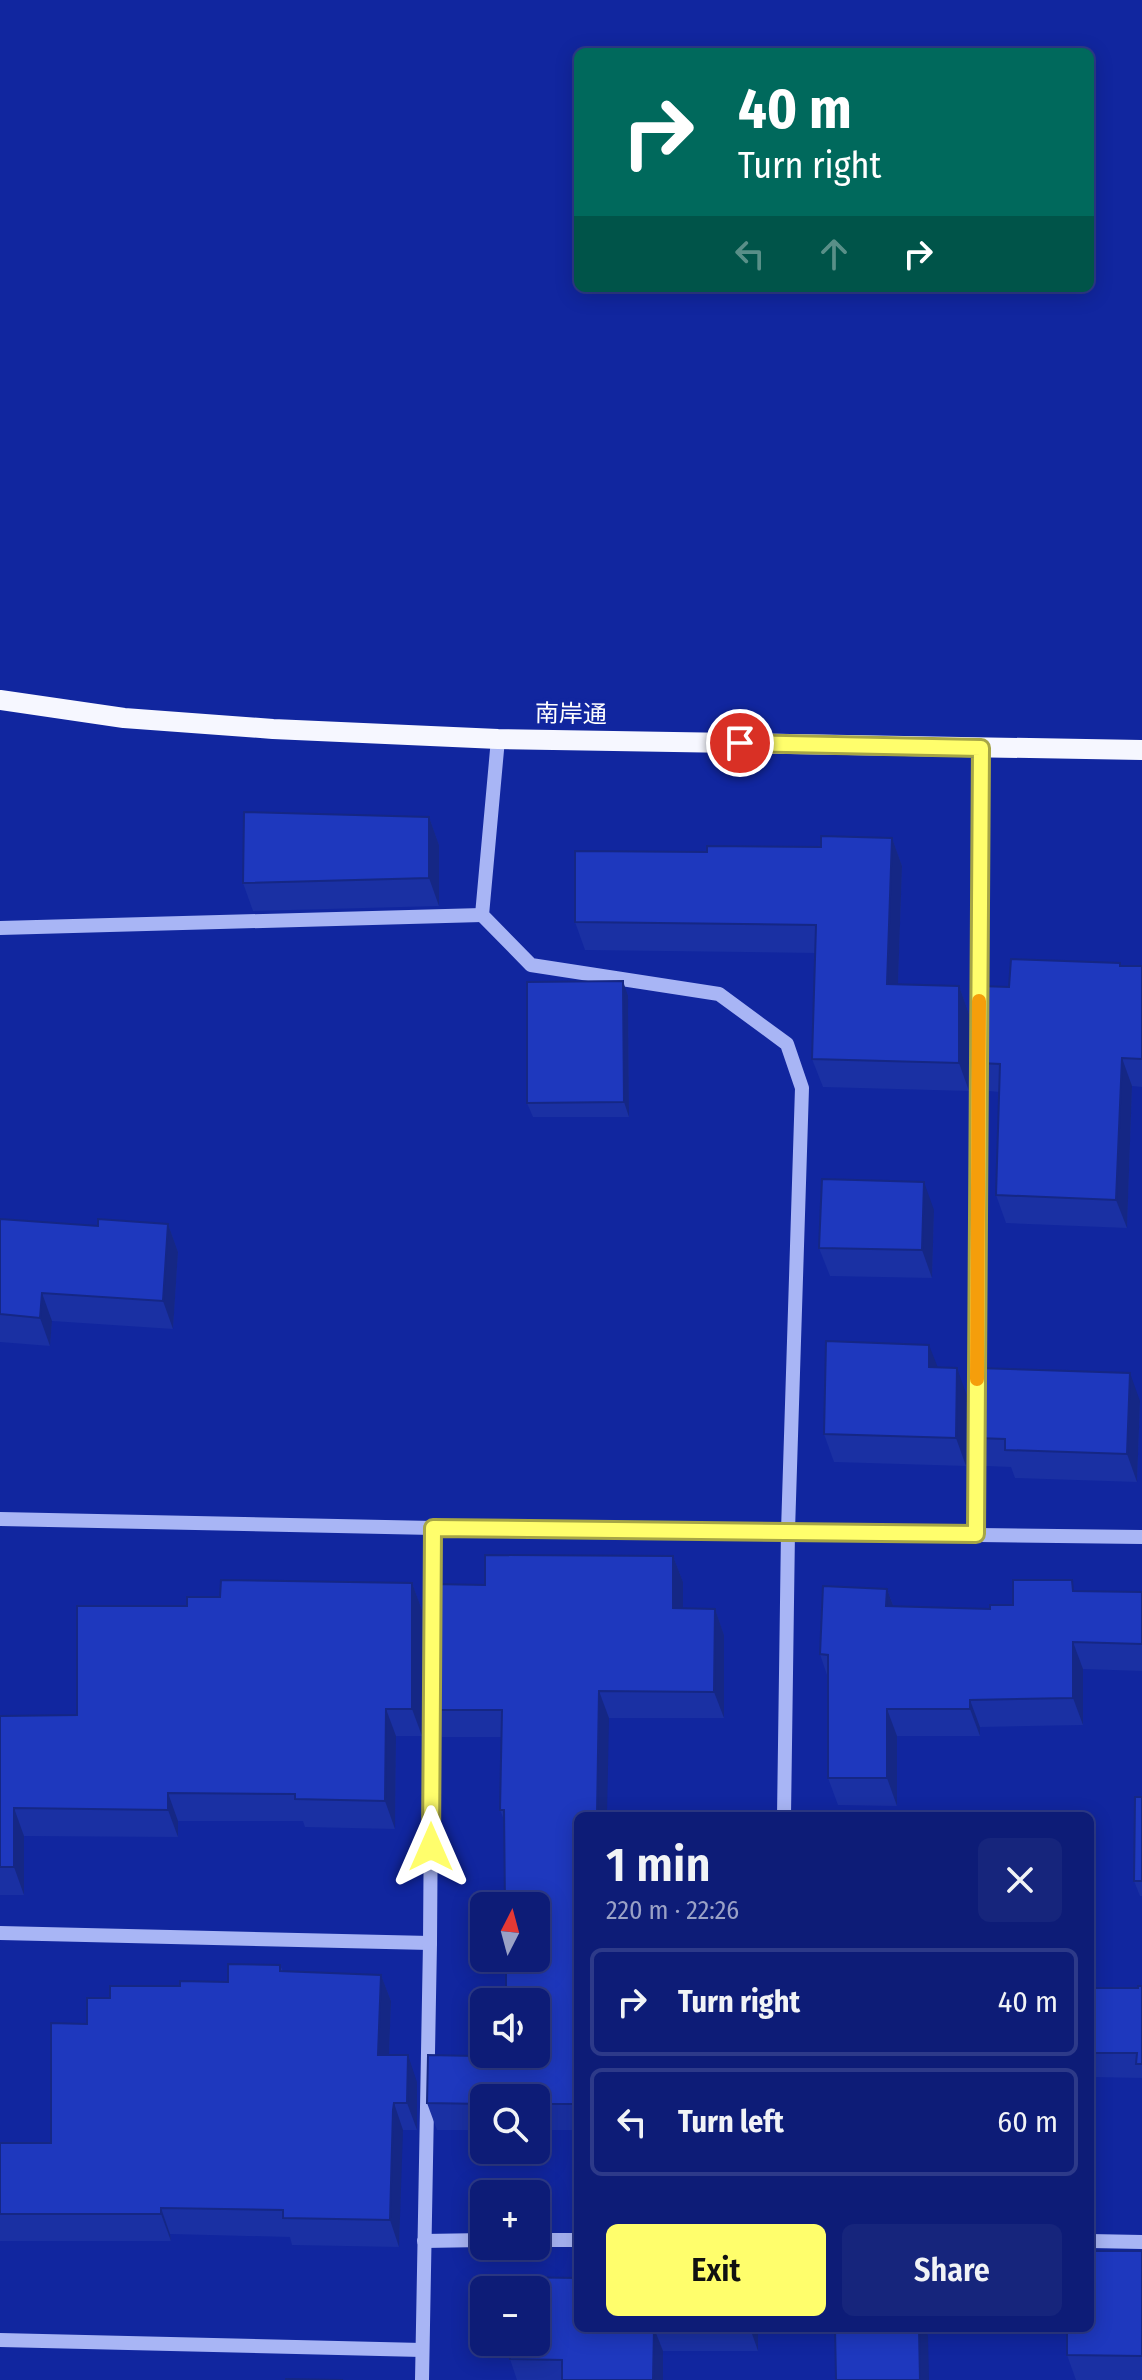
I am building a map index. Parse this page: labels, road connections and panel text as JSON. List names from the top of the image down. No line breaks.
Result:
{"streets":{"main road":["南岸通"]},"north":"top","page":{"turn":["40 m","Turn right"],"heading":["1 min","220 m · 22:26"],"map_buttons":["+","−"],"list":[{"name":"Turn right","value":"40 m"},{"name":"Turn left","value":"60 m"}],"buttons":["Exit","Share"]}}
